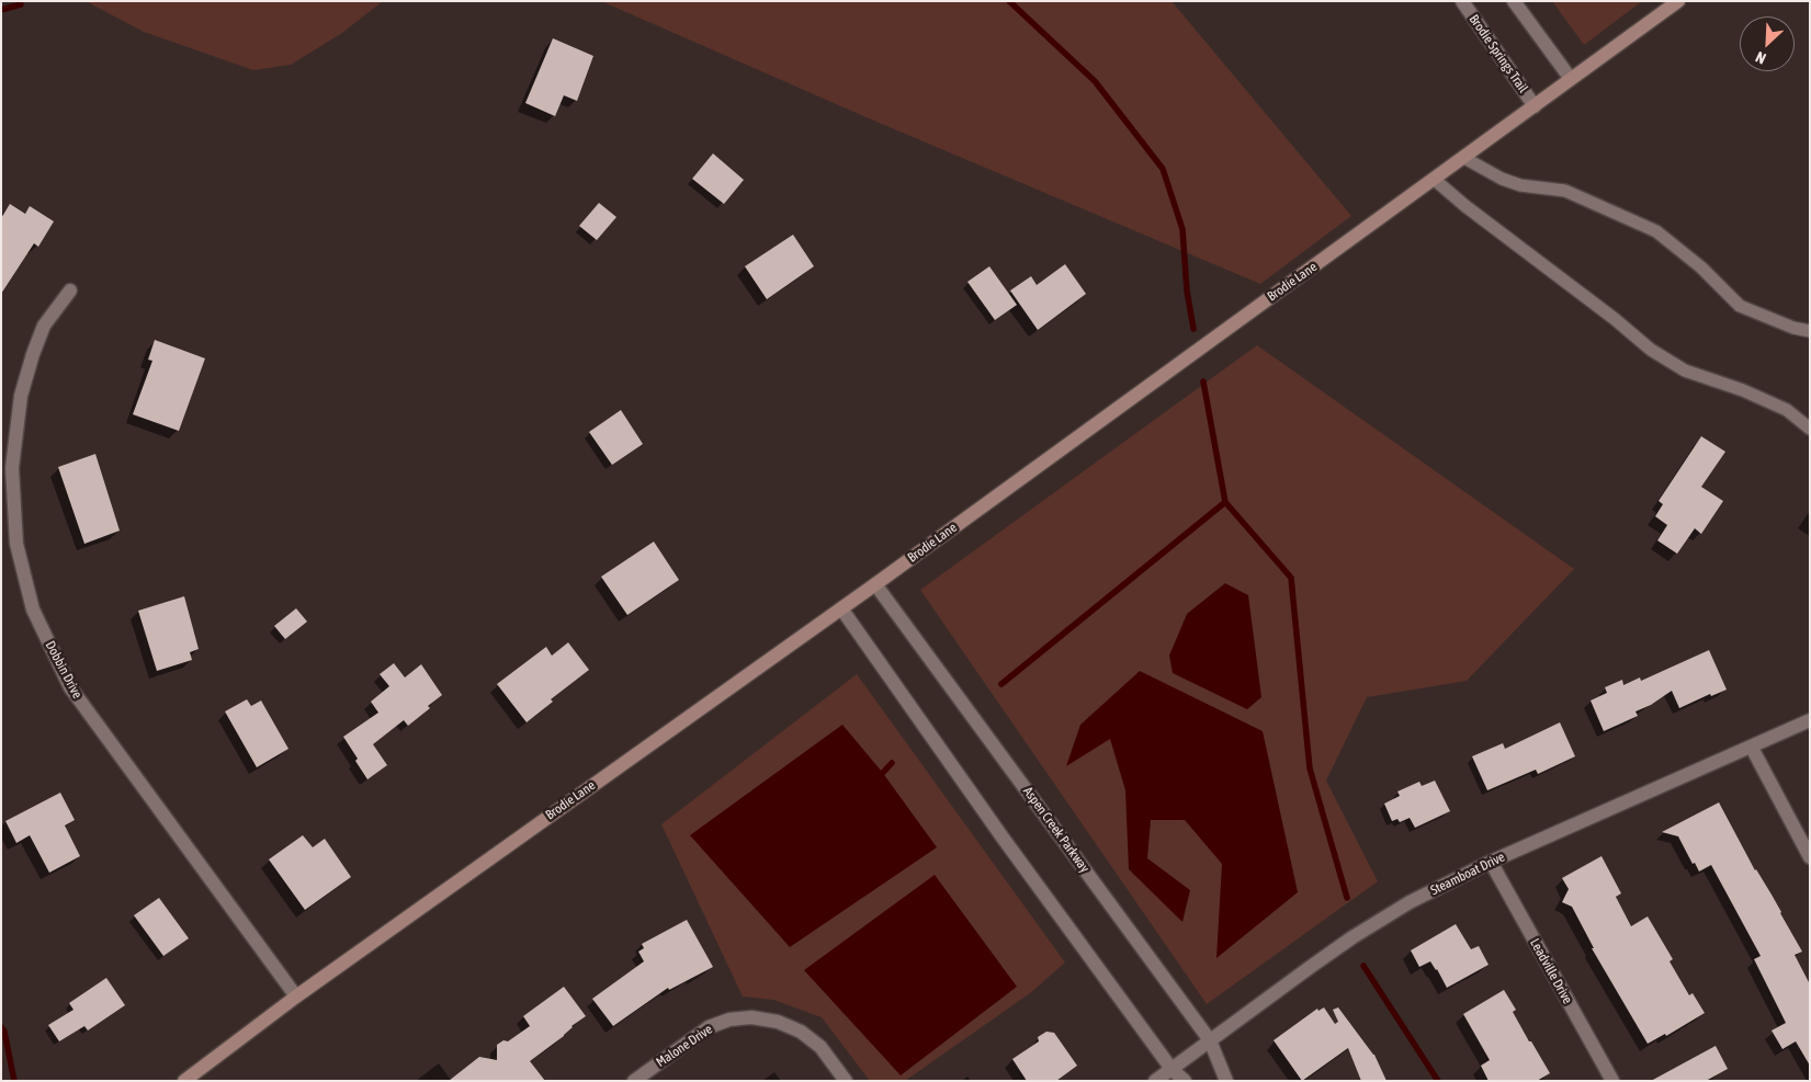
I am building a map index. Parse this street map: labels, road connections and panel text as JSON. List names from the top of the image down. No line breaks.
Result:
{"streets":{"main road":["Brodie Lane"],"street":["Brodie Springs Trail","Dobbin Drive","Aspen Creek Parkway","Steamboat Drive","Leadville Drive","Malone Drive"]},"crossings":[["Brodie Springs Trail","Brodie Lane"],["Brodie Lane","Dobbin Drive"],["Brodie Lane","Aspen Creek Parkway"],["Aspen Creek Parkway","Steamboat Drive"],["Steamboat Drive","Leadville Drive"]],"north":"bottom left"}
